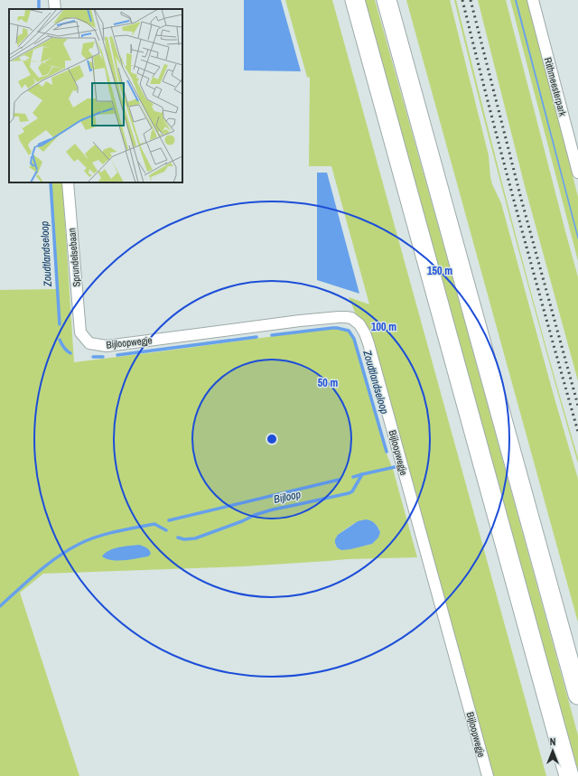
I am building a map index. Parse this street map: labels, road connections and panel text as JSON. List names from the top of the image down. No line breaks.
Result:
{"streets":{"street":["Rithmeesterpark","Sprundelsebaan","Bijloopwegje"]},"crossings":[["Sprundelsebaan","Bijloopwegje"]],"water":["Zoudtlandseloop","Bijloop"],"north":"top","rings":["150 m","100 m","50 m"]}
